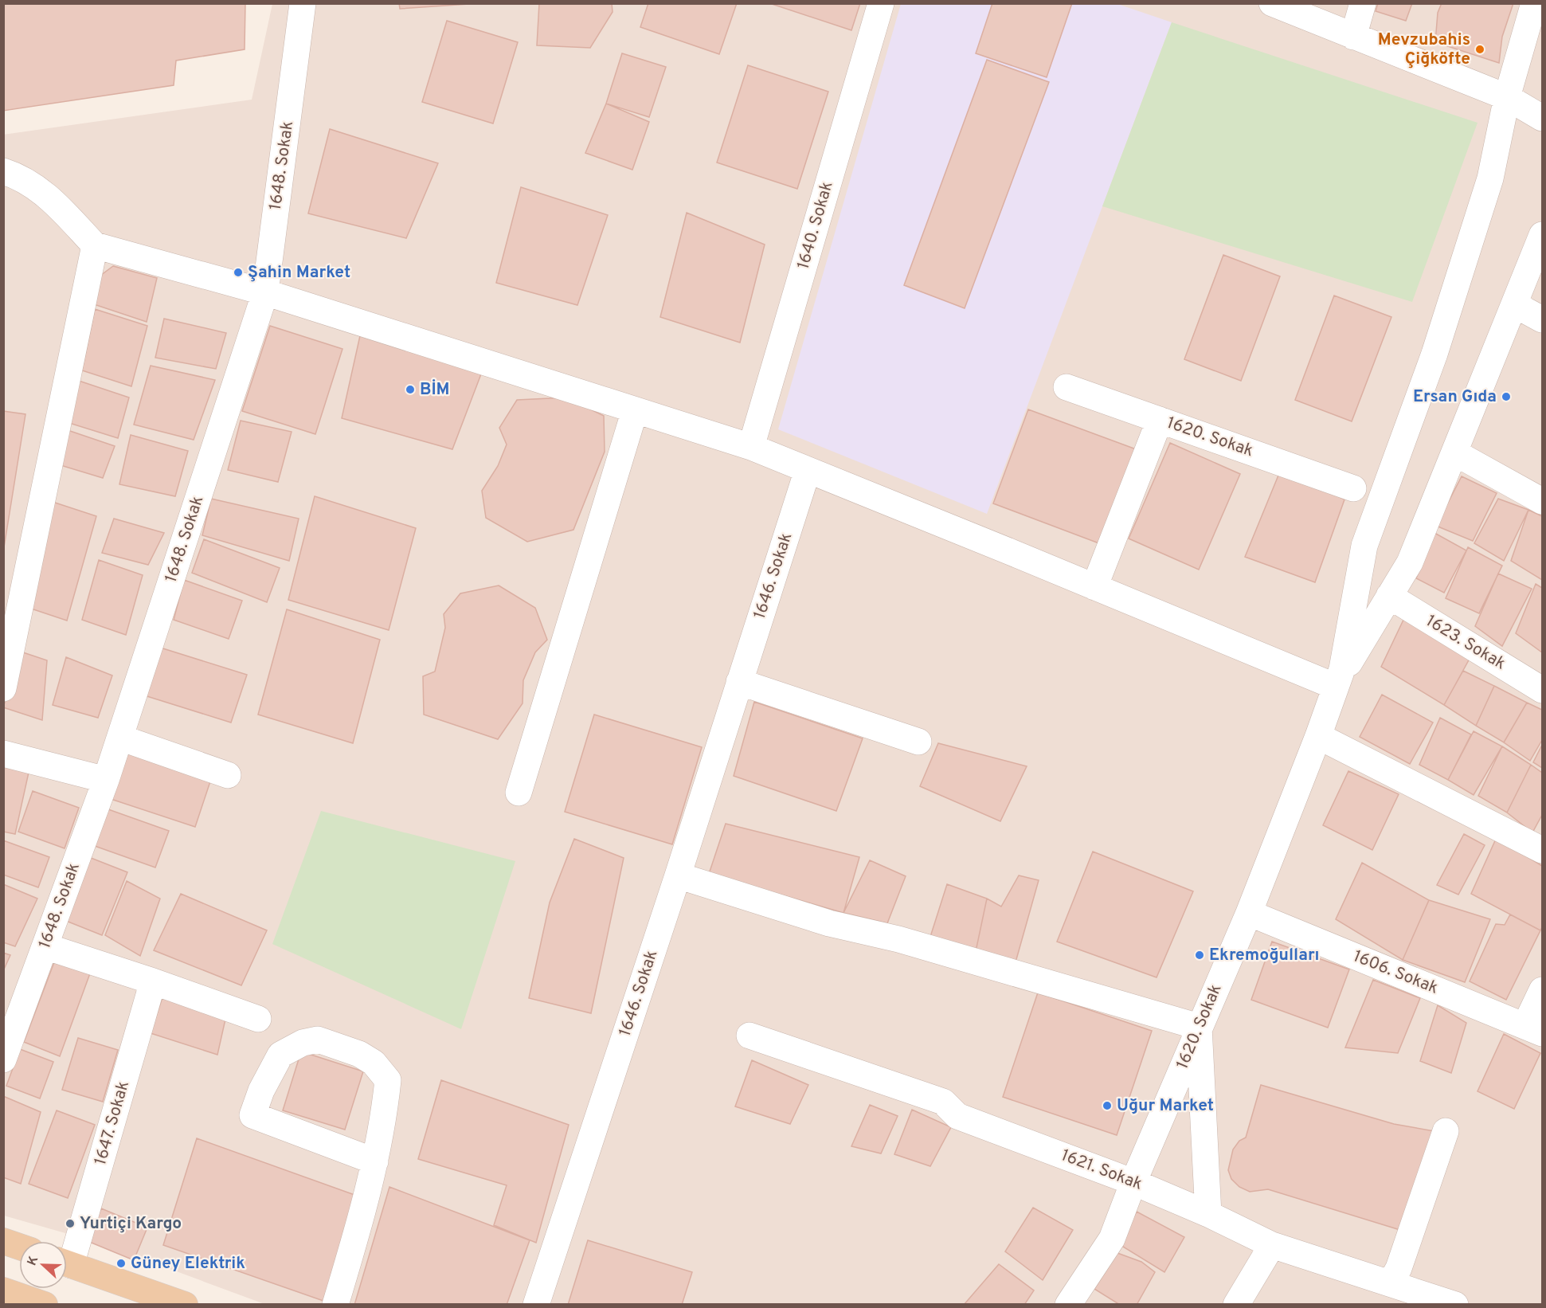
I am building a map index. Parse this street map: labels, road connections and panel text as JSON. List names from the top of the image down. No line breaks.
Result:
{"streets":{"street":["1648. Sokak","1640. Sokak","1620. Sokak","1646. Sokak","1623. Sokak","1606. Sokak","1647. Sokak","1621. Sokak"]},"crossings":[["1620. Sokak","1606. Sokak"],["1620. Sokak","1621. Sokak"]],"places":["Mevzubahis Çiğköfte","Şahin Market","BİM","Ersan Gıda","Ekremoğulları","Uğur Market","Yurtiçi Kargo","Güney Elektrik"],"north":"left"}
